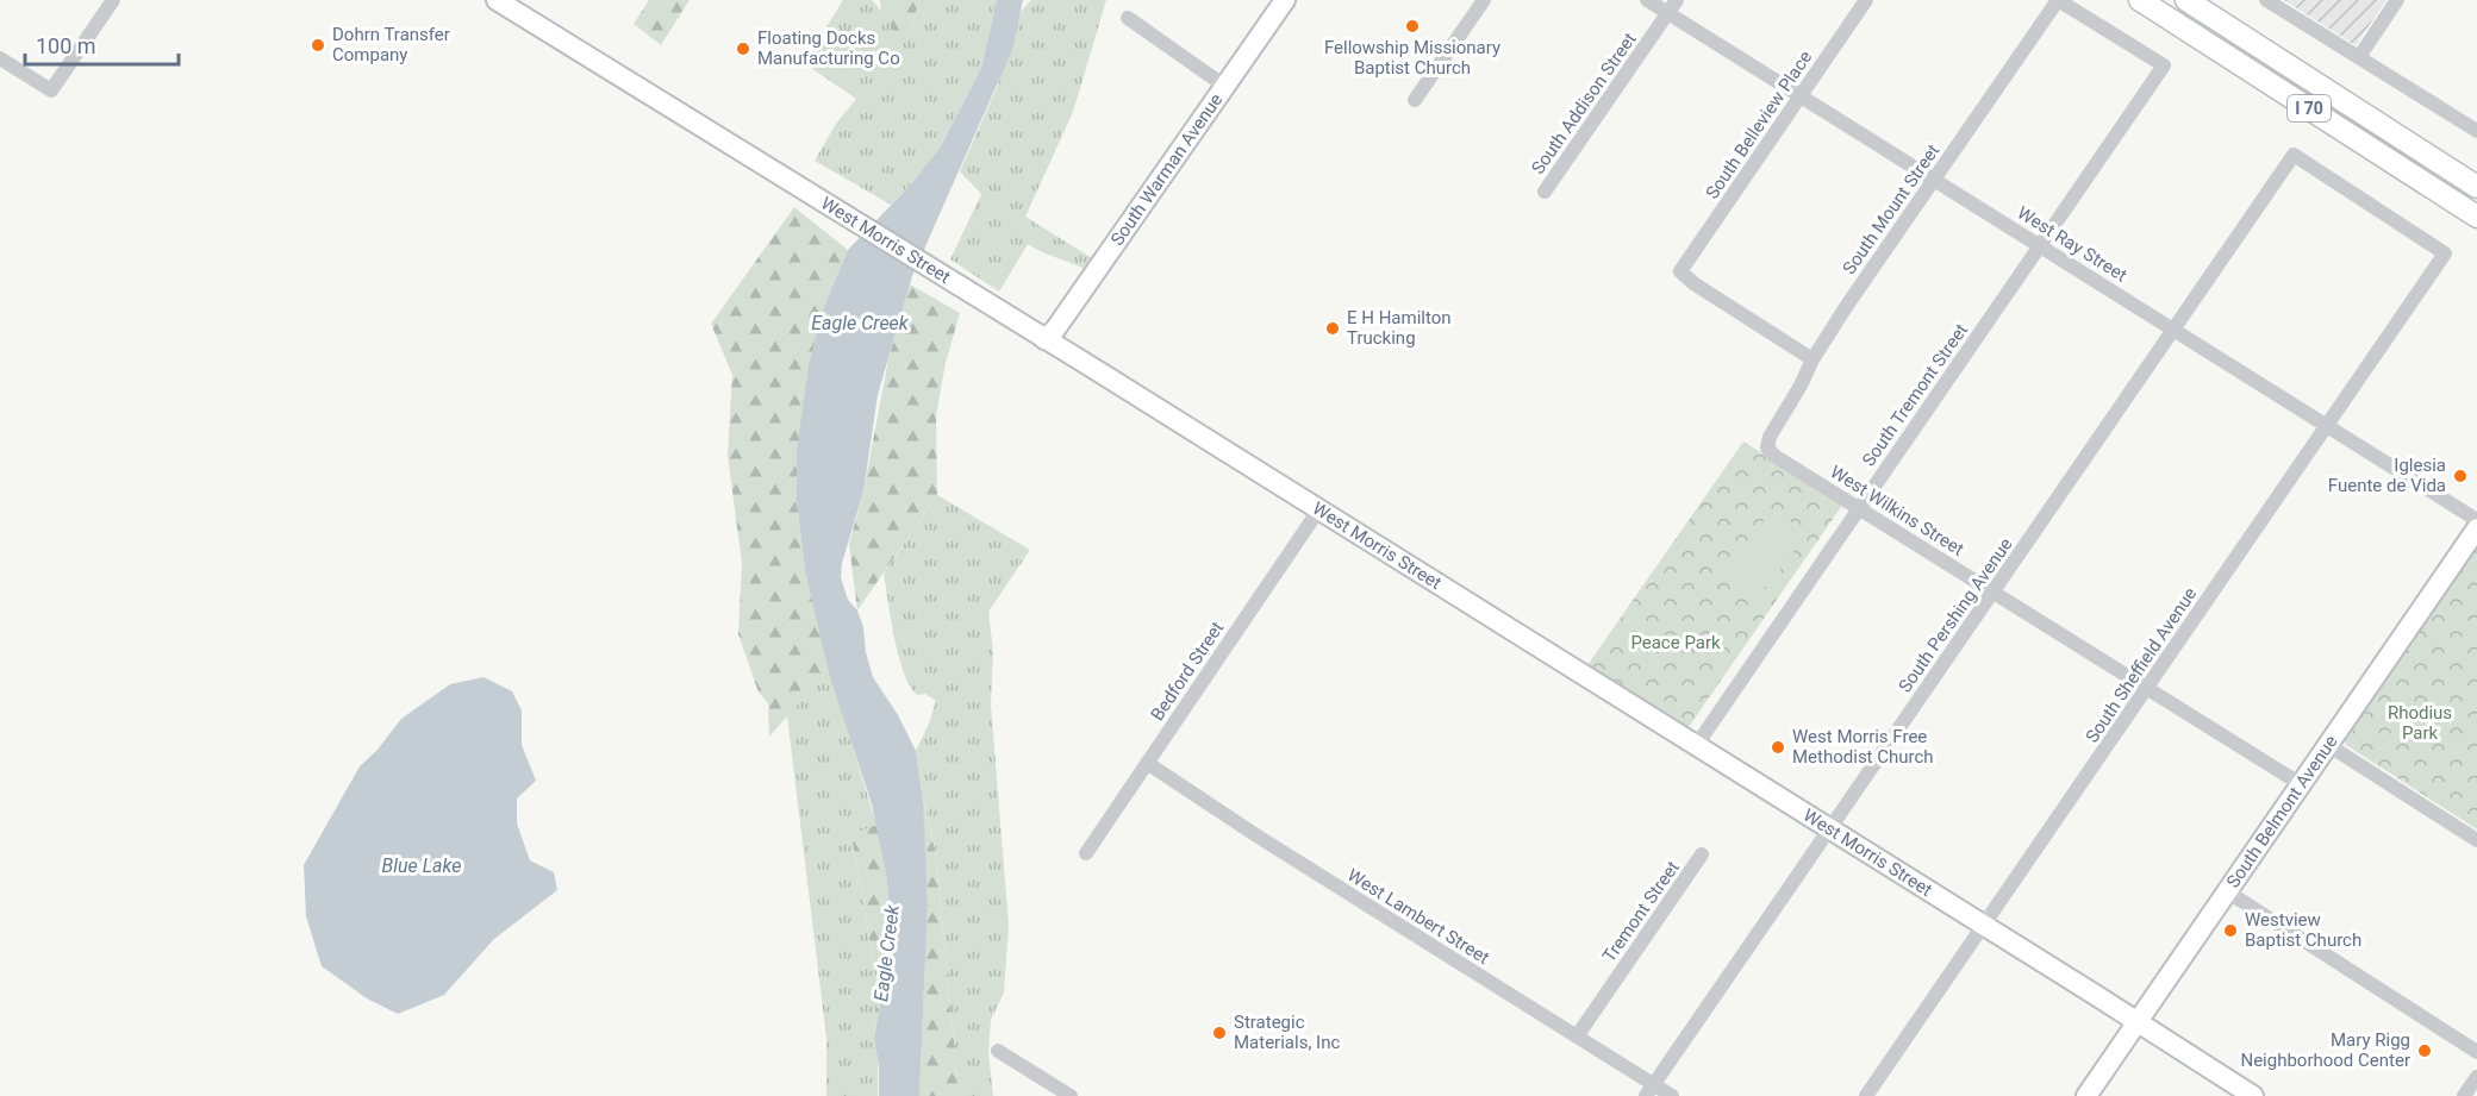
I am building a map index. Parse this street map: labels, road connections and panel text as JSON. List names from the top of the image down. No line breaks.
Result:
{"streets":{"highway":["I 70"],"main road":["South Warman Avenue","West Morris Street","South Belmont Avenue"],"street":["South Addison Street","South Belleview Place","South Mount Street","West Ray Street","South Tremont Street","West Wilkins Street","South Pershing Avenue","South Sheffield Avenue","Bedford Street","Tremont Street","West Lambert Street"]},"crossings":[["South Addison Street","West Ray Street"],["South Belleview Place","South Mount Street"],["South Belleview Place","West Ray Street"],["South Warman Avenue","West Morris Street"],["South Mount Street","West Ray Street"],["South Mount Street","South Tremont Street"],["South Mount Street","West Wilkins Street"],["West Morris Street","South Tremont Street"],["West Morris Street","South Pershing Avenue"],["West Morris Street","South Sheffield Avenue"],["West Morris Street","Bedford Street"],["West Morris Street","South Belmont Avenue"],["West Ray Street","South Tremont Street"],["West Ray Street","South Pershing Avenue"],["West Ray Street","South Sheffield Avenue"],["South Tremont Street","West Wilkins Street"],["West Wilkins Street","South Pershing Avenue"],["West Wilkins Street","South Sheffield Avenue"],["West Wilkins Street","South Belmont Avenue"],["South Pershing Avenue","South Sheffield Avenue"],["South Pershing Avenue","West Lambert Street"],["Bedford Street","West Lambert Street"],["Tremont Street","West Lambert Street"]],"water":["Eagle Creek","Blue Lake"],"parks":["Peace Park","Rhodius Park"],"places":["Fellowship Missionary Baptist Church","Dohrn Transfer Company","Floating Docks Manufacturing Co","E H Hamilton Trucking","Iglesia Fuente de Vida","West Morris Free Methodist Church","Westview Baptist Church","Strategic Materials, Inc","Mary Rigg Neighborhood Center"],"scale_bar":"100 m"}
